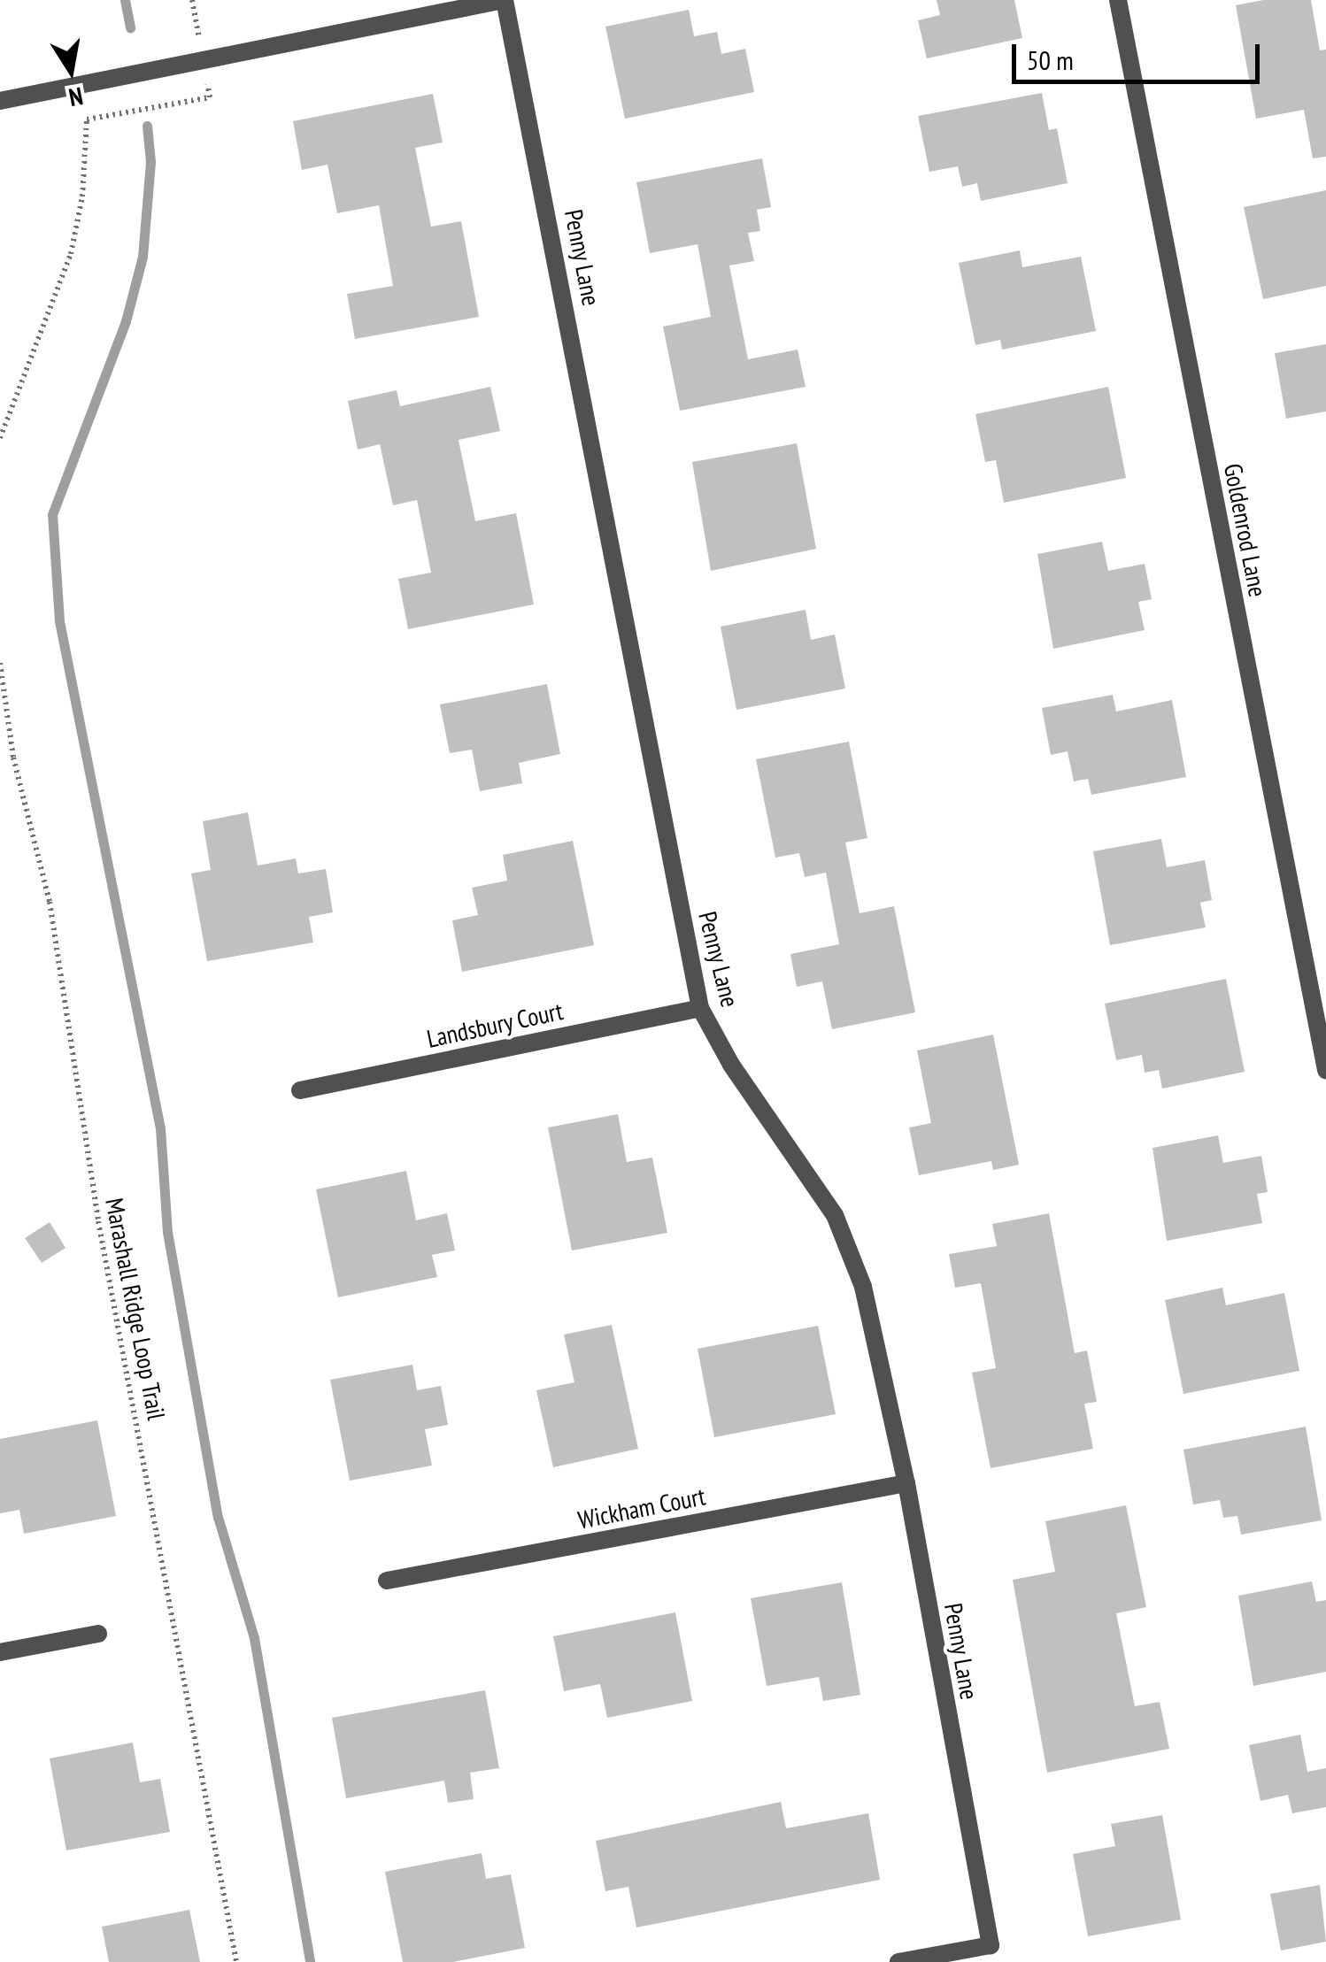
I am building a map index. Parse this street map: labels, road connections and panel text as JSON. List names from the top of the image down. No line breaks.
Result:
{"streets":{"street":["Penny Lane","Goldenrod Lane","Landsbury Court","Wickham Court"],"path":["Marashall Ridge Loop Trail"]},"crossings":[["Penny Lane","Landsbury Court"],["Penny Lane","Wickham Court"]],"scale_bar":"50 m","north":"bottom"}
